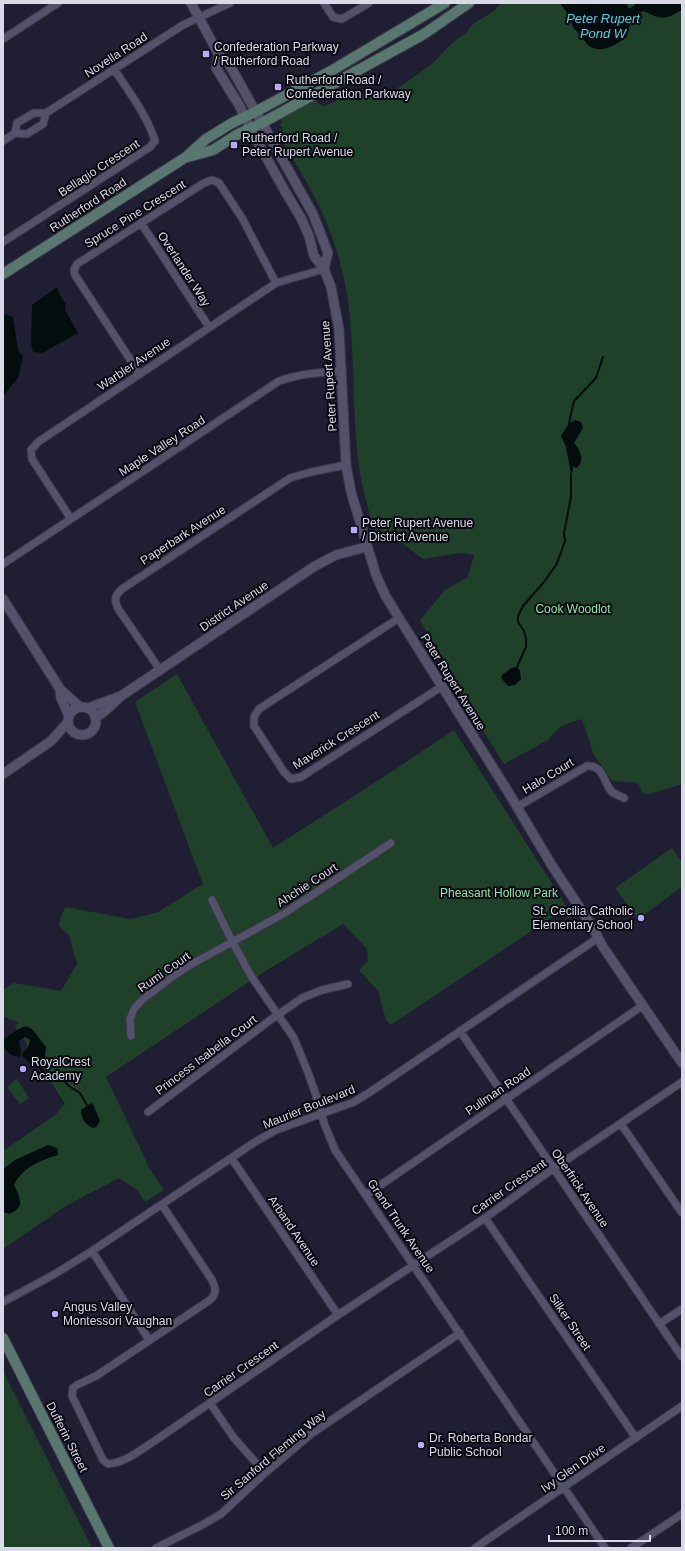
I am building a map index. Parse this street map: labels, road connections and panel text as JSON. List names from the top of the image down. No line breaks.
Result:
{"streets":{"main road":["Rutherford Road","Dufferin Street"],"street":["Novella Road","Bellagio Crescent","Spruce Pine Crescent","Overlander Way","Warbler Avenue","Peter Rupert Avenue","Maple Valley Road","Paperbark Avenue","District Avenue","Maverick Crescent","Halo Court","Ahchie Court","Rumi Court","Princess Isabella Court","Pullman Road","Maurier Boulevard","Carrier Crescent","Oberfrick Avenue","Grand Trunk Avenue","Arband Avenue","Silker Street","Sir Sanford Fleming Way","Ivy Glen Drive"]},"crossings":[["Novella Road","Bellagio Crescent"],["Rutherford Road","Peter Rupert Avenue"],["Spruce Pine Crescent","Overlander Way"],["Spruce Pine Crescent","Warbler Avenue"],["Overlander Way","Warbler Avenue"],["Warbler Avenue","Peter Rupert Avenue"],["Warbler Avenue","Maple Valley Road"],["Peter Rupert Avenue","Maple Valley Road"],["Peter Rupert Avenue","Paperbark Avenue"],["Peter Rupert Avenue","District Avenue"],["Peter Rupert Avenue","Maverick Crescent"],["Peter Rupert Avenue","Halo Court"],["Peter Rupert Avenue","Pullman Road"],["Peter Rupert Avenue","Maurier Boulevard"],["Paperbark Avenue","District Avenue"],["Ahchie Court","Rumi Court"],["Ahchie Court","Grand Trunk Avenue"],["Rumi Court","Grand Trunk Avenue"],["Princess Isabella Court","Grand Trunk Avenue"],["Pullman Road","Oberfrick Avenue"],["Pullman Road","Grand Trunk Avenue"],["Maurier Boulevard","Carrier Crescent"],["Maurier Boulevard","Oberfrick Avenue"],["Maurier Boulevard","Grand Trunk Avenue"],["Maurier Boulevard","Arband Avenue"],["Carrier Crescent","Oberfrick Avenue"],["Carrier Crescent","Grand Trunk Avenue"],["Carrier Crescent","Arband Avenue"],["Carrier Crescent","Silker Street"],["Grand Trunk Avenue","Sir Sanford Fleming Way"],["Grand Trunk Avenue","Ivy Glen Drive"],["Silker Street","Ivy Glen Drive"]],"water":["Peter Rupert Pond W"],"parks":["Cook Woodlot","Pheasant Hollow Park"],"places":{"transit":["Confederation Parkway / Rutherford Road","Rutherford Road / Confederation Parkway","Rutherford Road / Peter Rupert Avenue","Peter Rupert Avenue / District Avenue"],"other":["St. Cecilia Catholic Elementary School","RoyalCrest Academy","Angus Valley Montessori Vaughan","Dr. Roberta Bondar Public School"]},"scale_bar":"100 m"}
